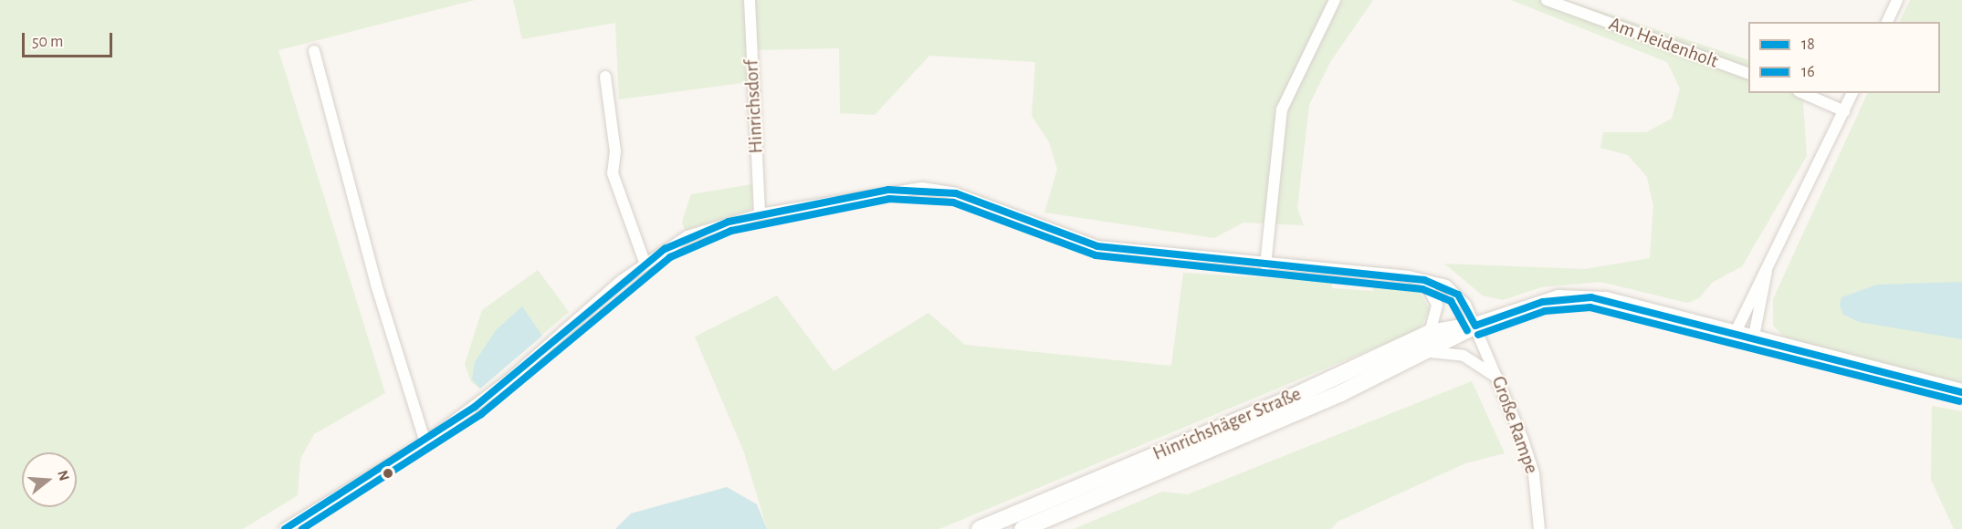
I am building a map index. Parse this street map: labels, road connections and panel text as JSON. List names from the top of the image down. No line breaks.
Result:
{"streets":{"main road":["Hinrichshäger Straße"],"street":["Am Heidenholt","Hinrichsdorf","Große Rampe"]},"crossings":[["Hinrichshäger Straße","Große Rampe"]],"lines":["transit line 18","transit line 16"],"legend":["18","16"],"scale_bar":"50 m","north":"right"}
